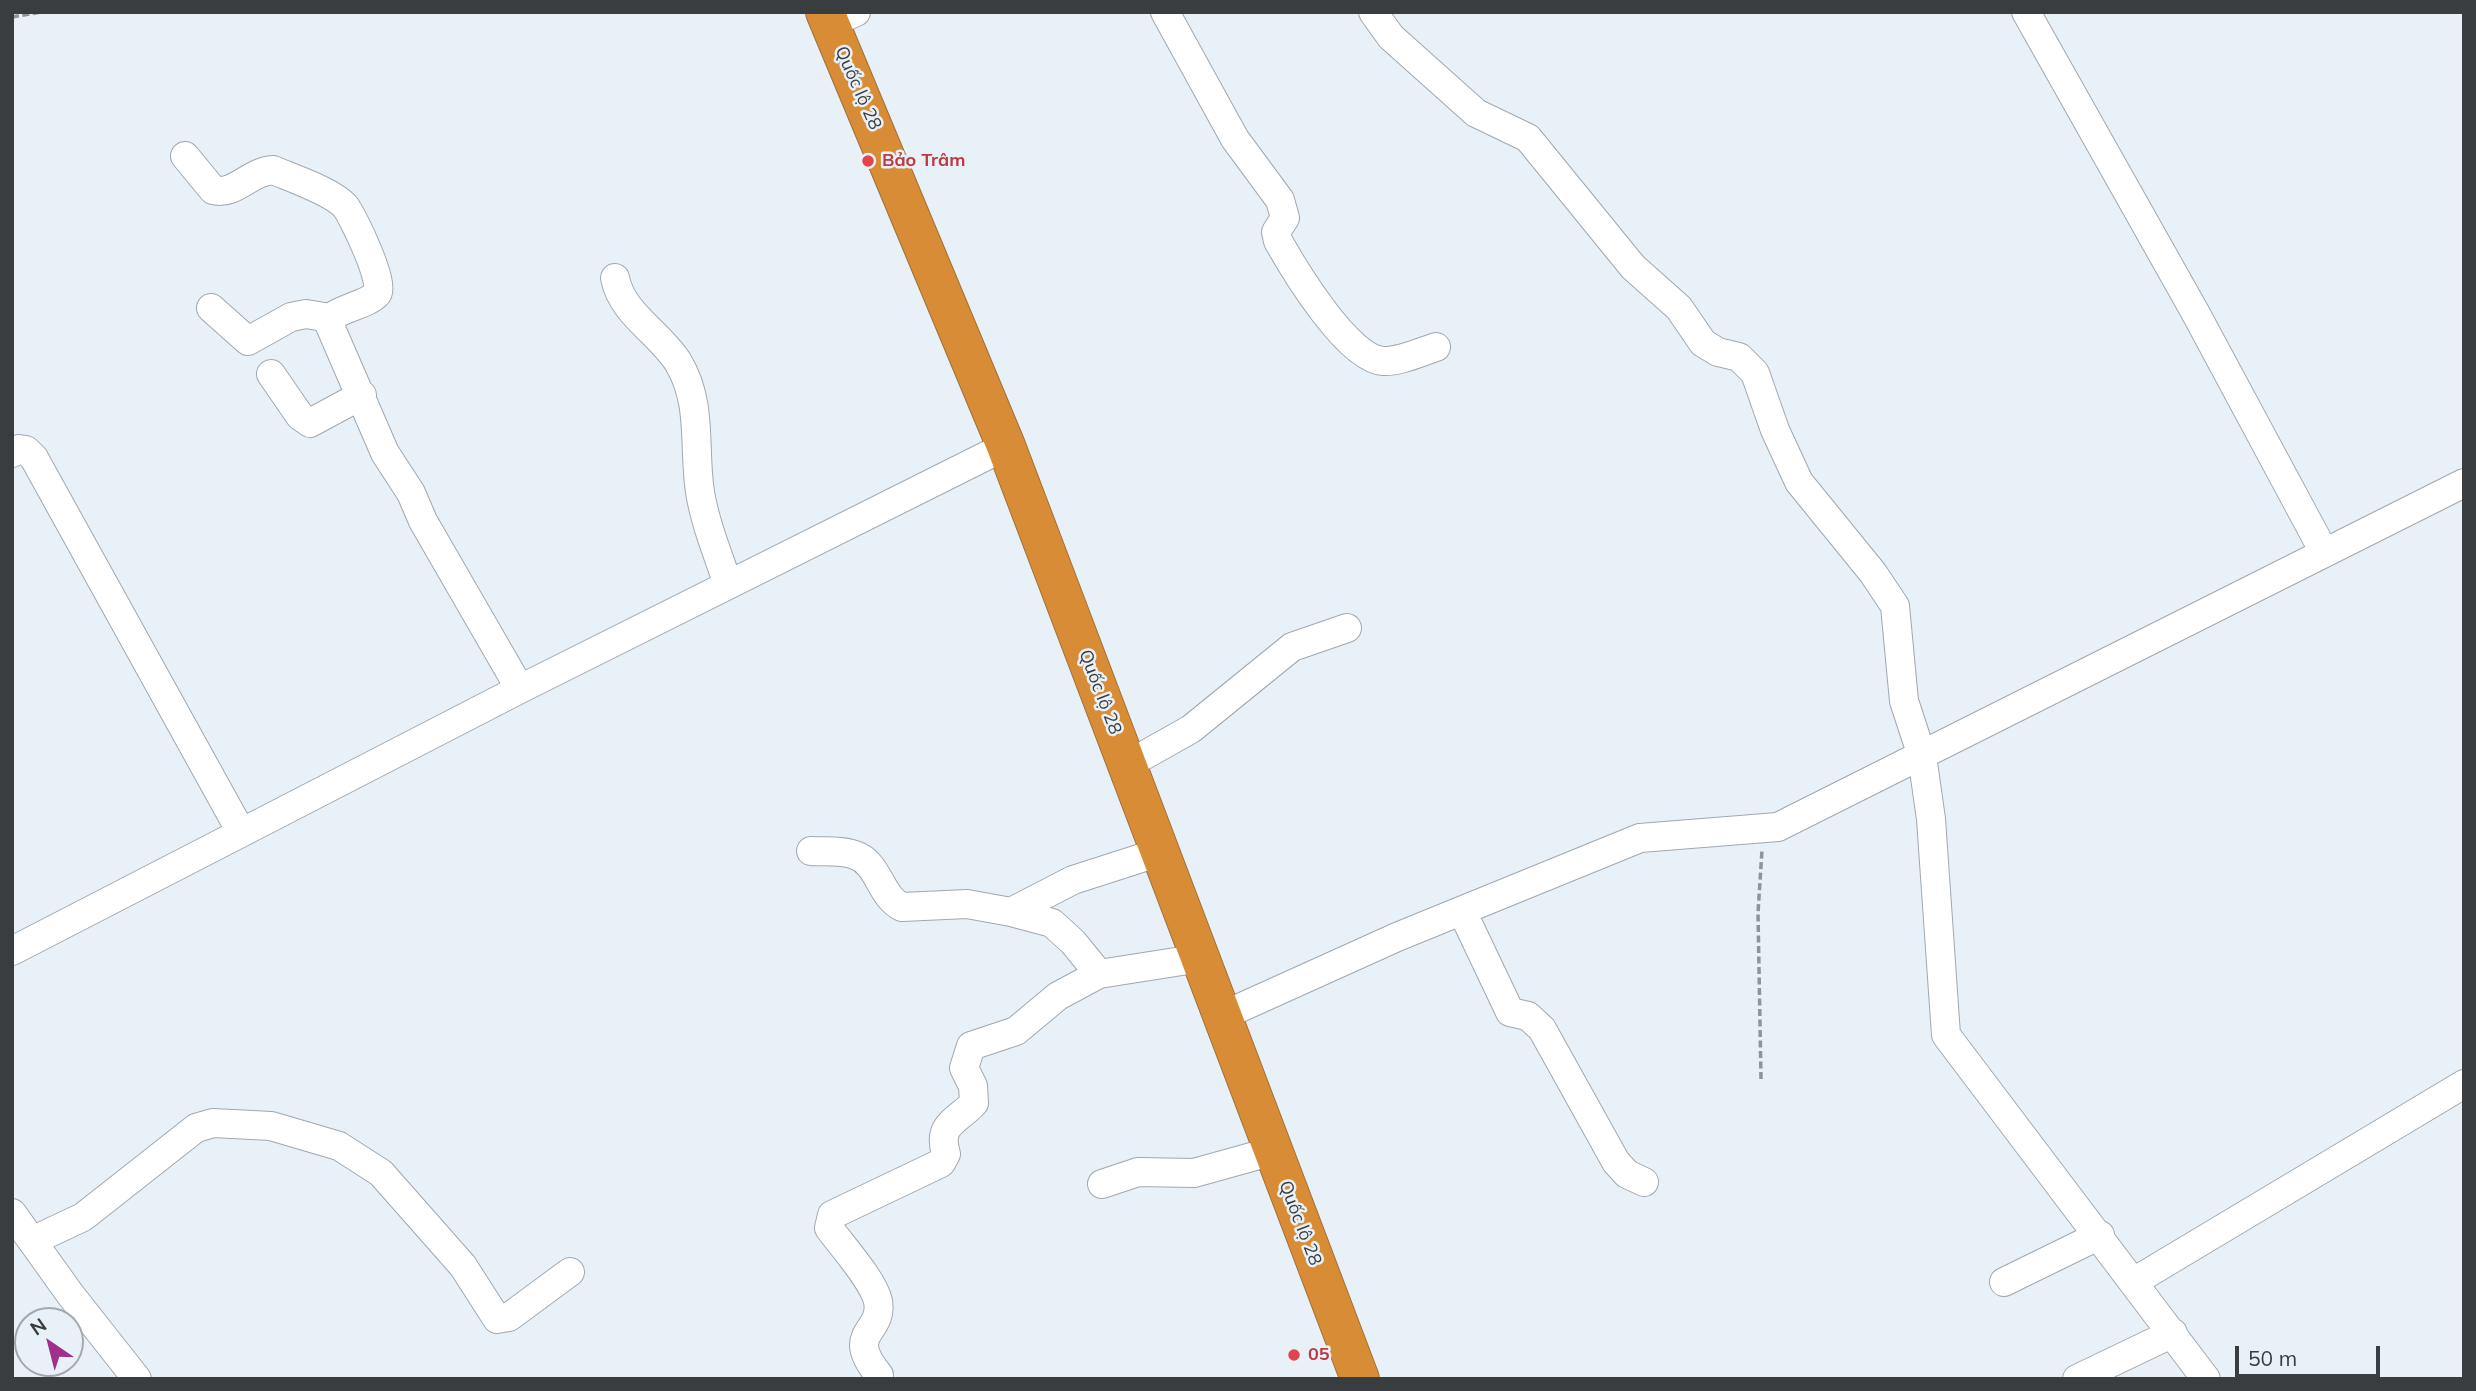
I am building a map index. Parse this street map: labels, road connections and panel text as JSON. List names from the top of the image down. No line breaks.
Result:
{"streets":{"highway":["Quốc lộ 28"]},"places":["Bảo Trâm","05"],"scale_bar":"50 m","north":"top left"}
